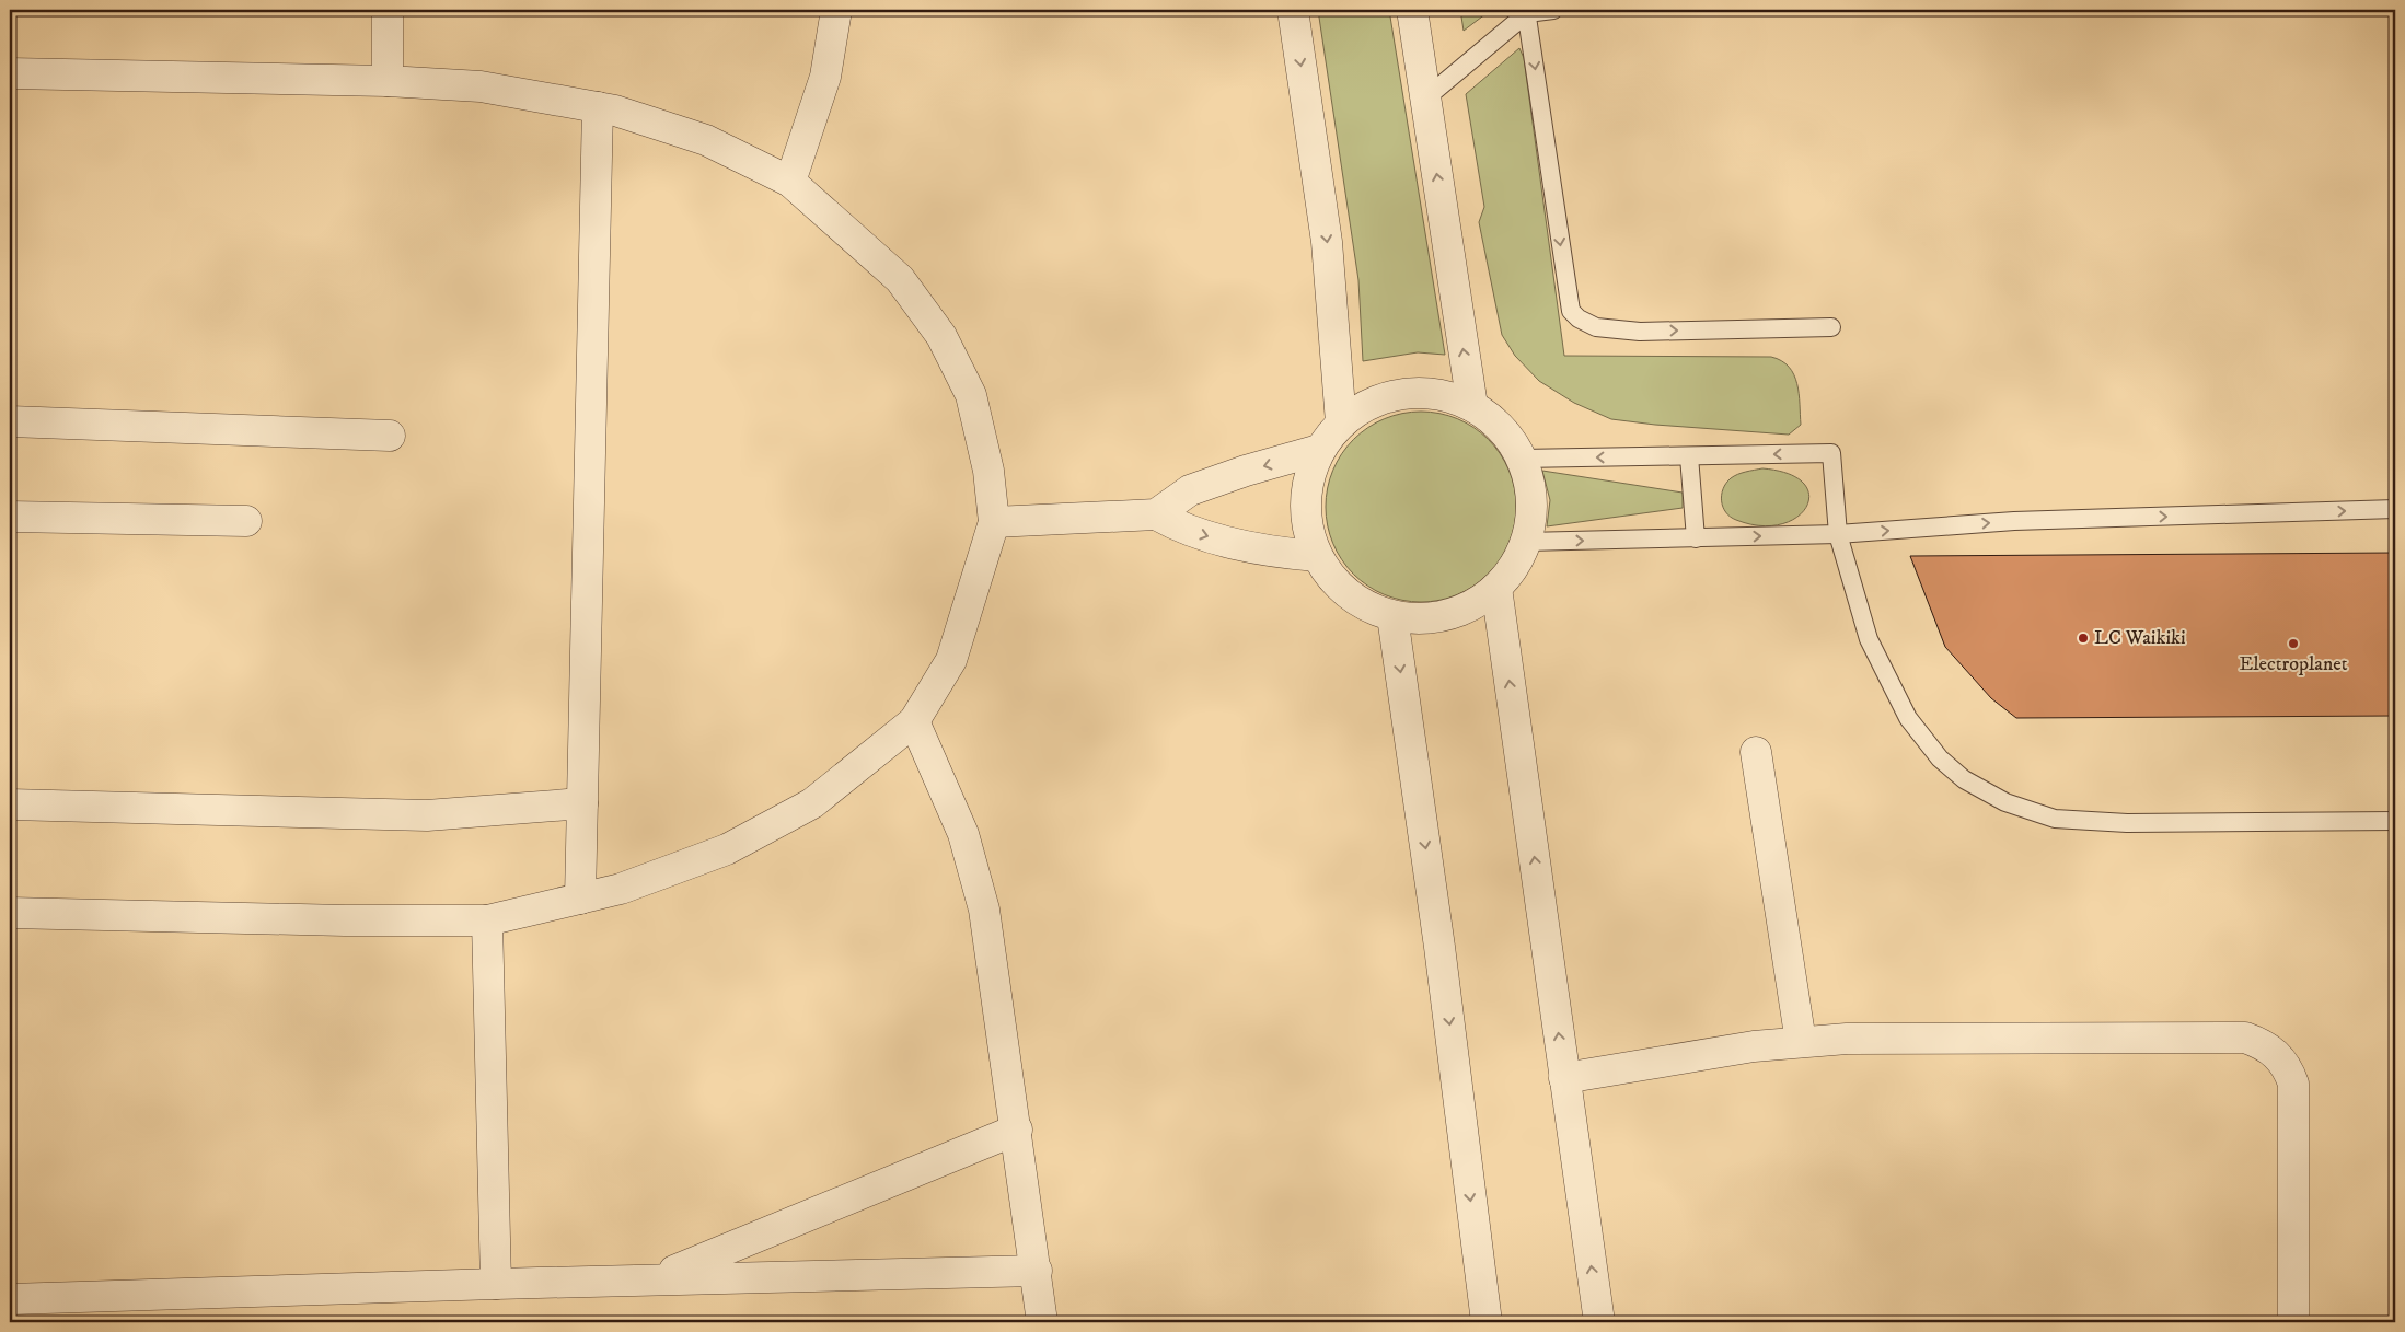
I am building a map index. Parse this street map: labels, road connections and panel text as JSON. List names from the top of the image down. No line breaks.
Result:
{"places":["LC Waikiki","Electroplanet"]}
